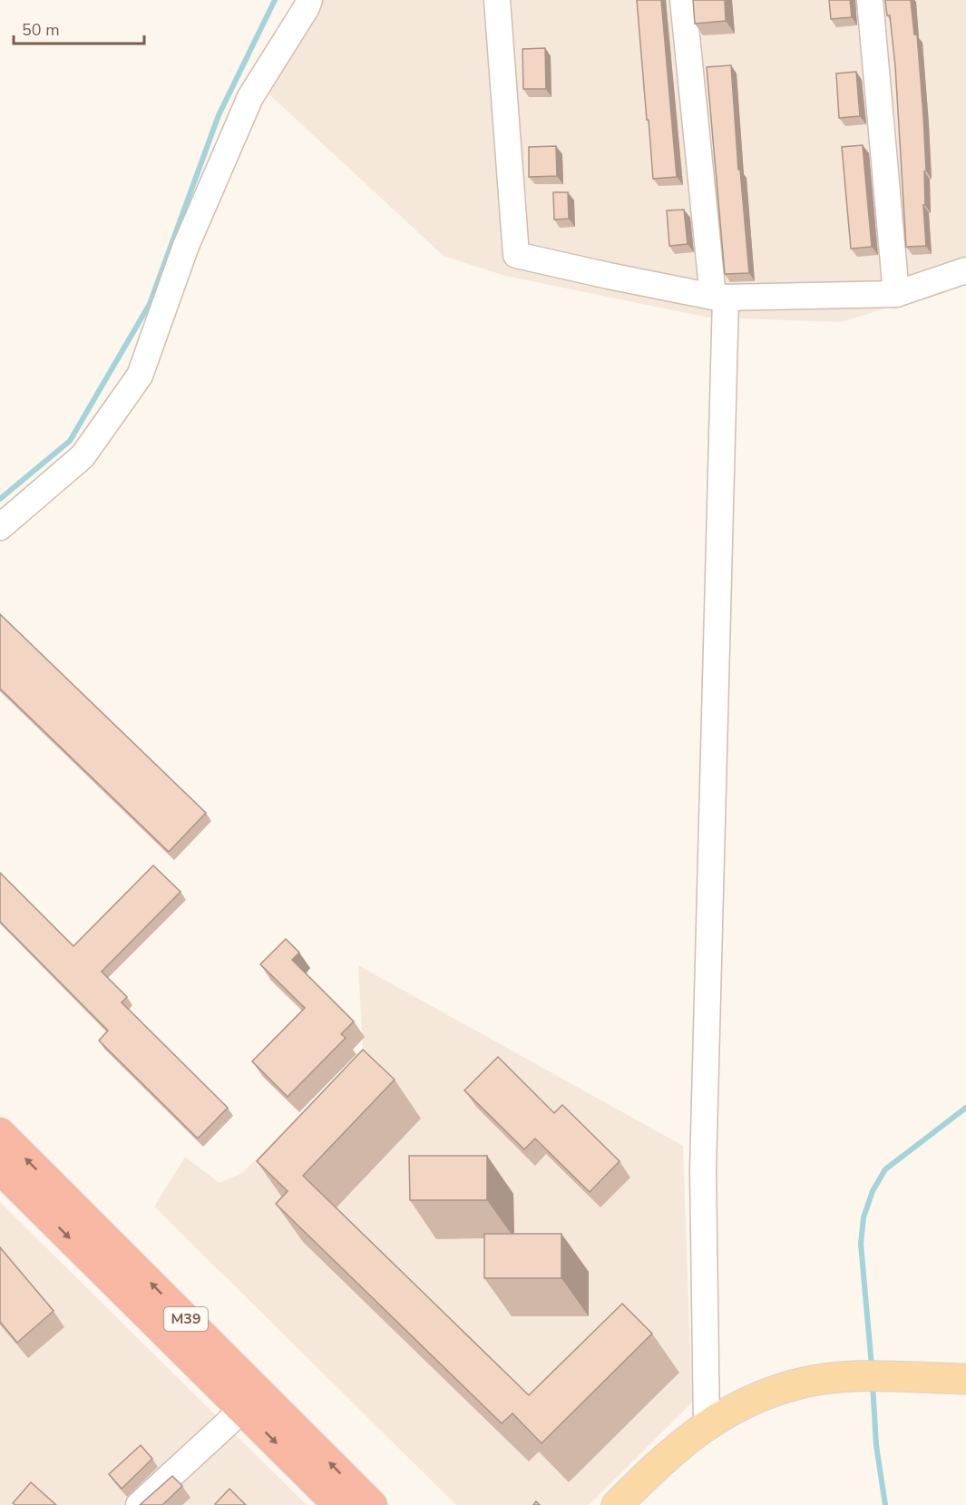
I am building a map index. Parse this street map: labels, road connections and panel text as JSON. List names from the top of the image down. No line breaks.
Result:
{"streets":{"highway":["M39"]},"scale_bar":"50 m"}
